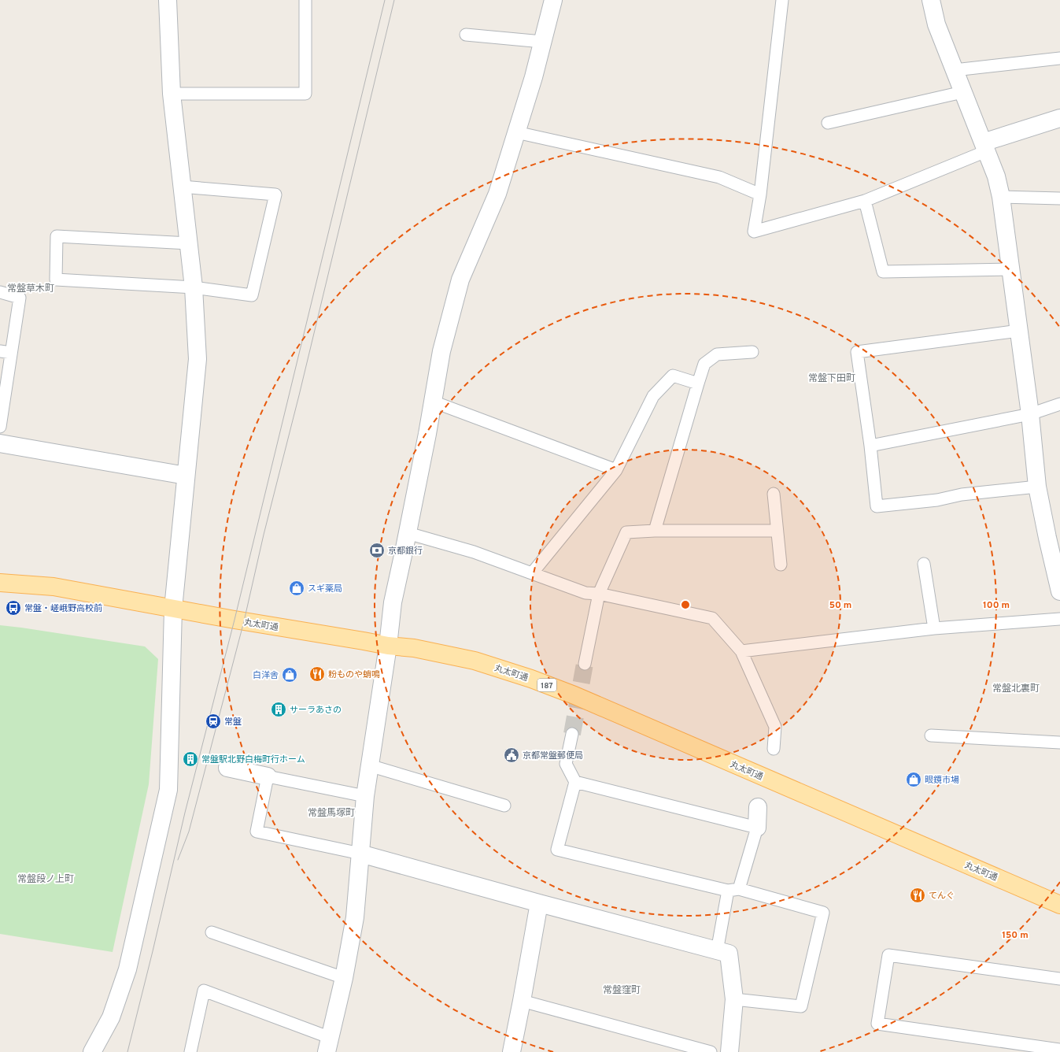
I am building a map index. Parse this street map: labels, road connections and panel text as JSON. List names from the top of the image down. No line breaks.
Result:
{"streets":{"main road":["丸太町通","187"]},"districts":["常盤草木町","常盤下田町","常盤北裏町","常盤馬塚町","常盤段ノ上町","常盤窪町"],"places":{"bank":["京都銀行"],"shop":["スギ薬局","白洋舎","眼鏡市場"],"bus stop":["常盤・嵯峨野高校前"],"restaurant":["粉ものや蛸鳴","てんぐ"],"building":["サーラあさの","常盤駅北野白梅町行ホーム"],"station":["常盤"],"public building":["京都常盤郵便局"]},"rings":["50 m","100 m","150 m"]}
